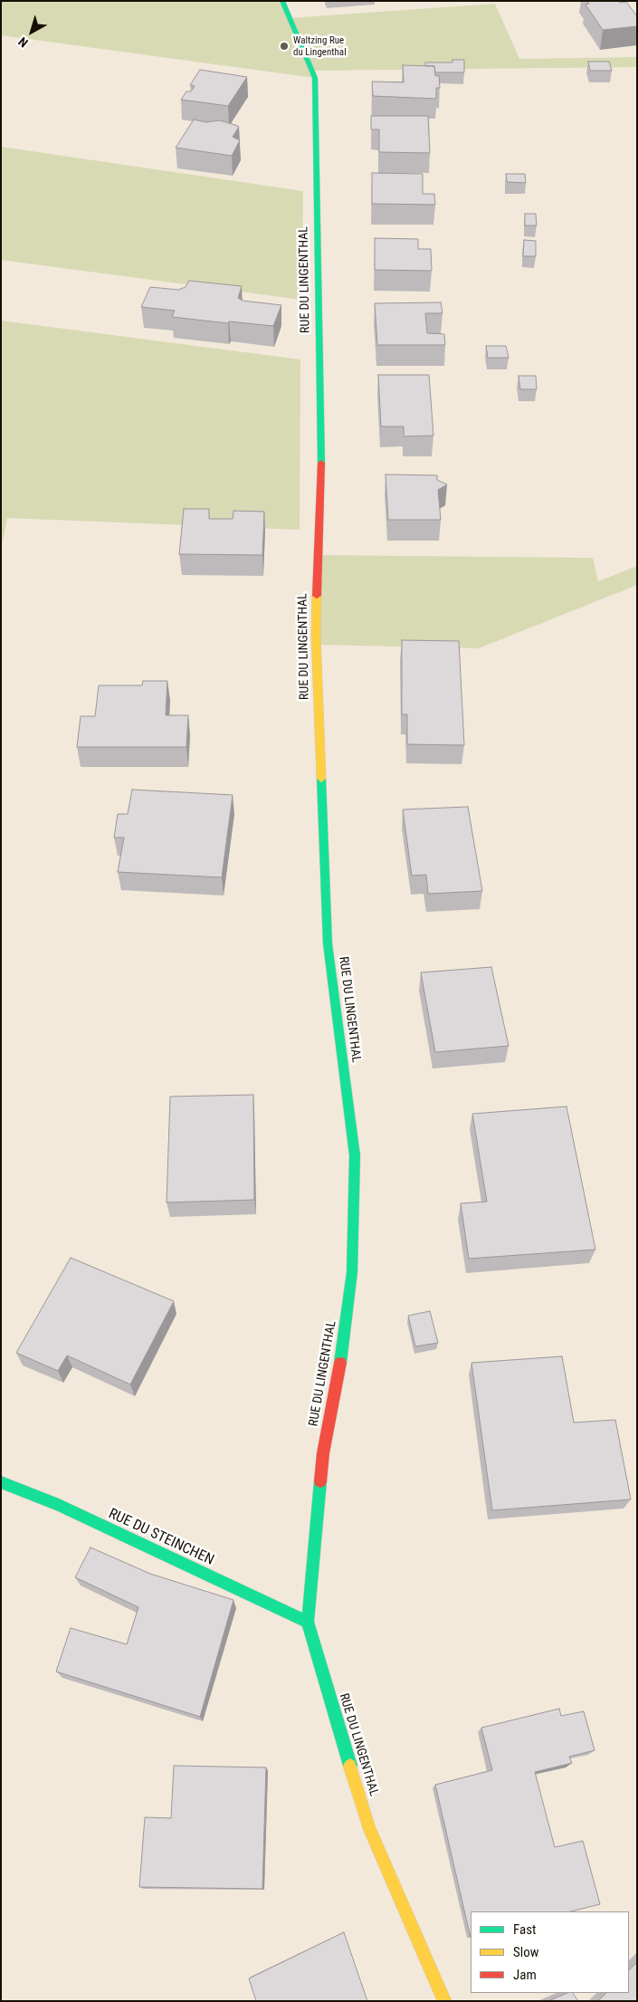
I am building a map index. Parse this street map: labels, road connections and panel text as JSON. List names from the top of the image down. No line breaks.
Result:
{"streets":{"street":["RUE DU LINGENTHAL","RUE DU STEINCHEN"]},"crossings":[["RUE DU LINGENTHAL","RUE DU STEINCHEN"]],"places":["Waltzing Rue du Lingenthal"],"legend":["Fast","Slow","Jam"],"north":"bottom left"}
